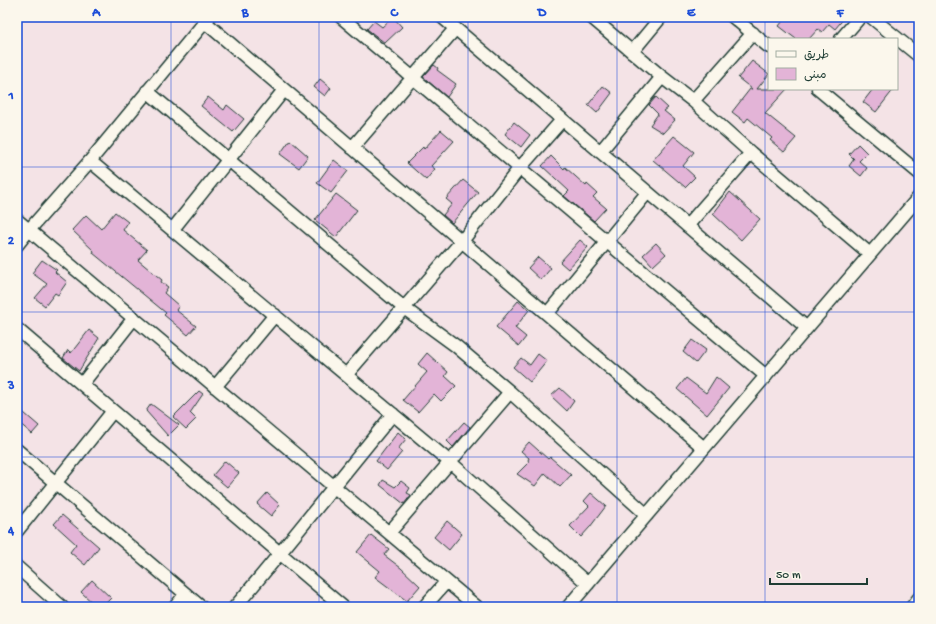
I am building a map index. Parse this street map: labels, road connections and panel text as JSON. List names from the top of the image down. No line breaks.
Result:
{"legend":["طريق","مبنى"],"scale_bar":"50 m","grid":{"columns":["A","B","C","D","E","F"],"rows":["1","2","3","4"]}}
